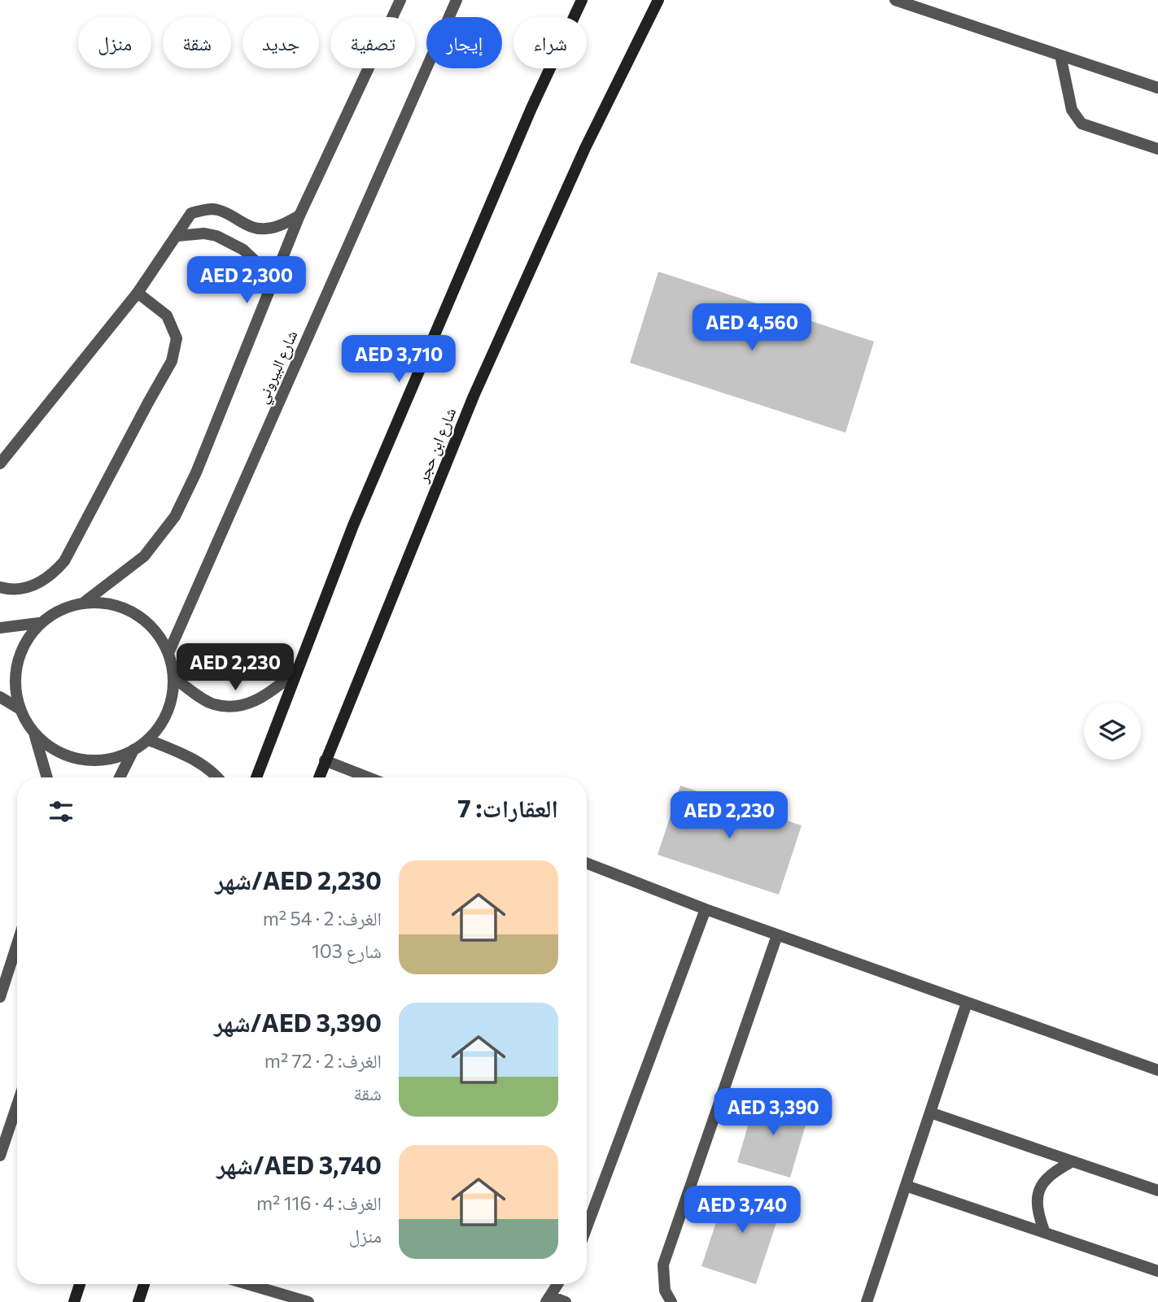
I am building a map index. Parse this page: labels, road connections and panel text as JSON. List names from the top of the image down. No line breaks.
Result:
{"streets":{"main road":["شارع ابن حجر"],"street":["شارع البيروني"]},"page":{"chip":["شراء","إيجار","تصفية","جديد","شقة","منزل"],"price":["AED 2,300","AED 4,560","AED 3,710","AED 2,230","AED 2,230","AED 3,390","AED 3,740"],"heading":"العقارات: 7","list":[{"name":"AED 2,230/شهر","note":"الغرف: 2 · 54 m² · شارع 103"},{"name":"AED 3,390/شهر","note":"الغرف: 2 · 72 m² · شقة"},{"name":"AED 3,740/شهر","note":"الغرف: 4 · 116 m² · منزل"}]}}
